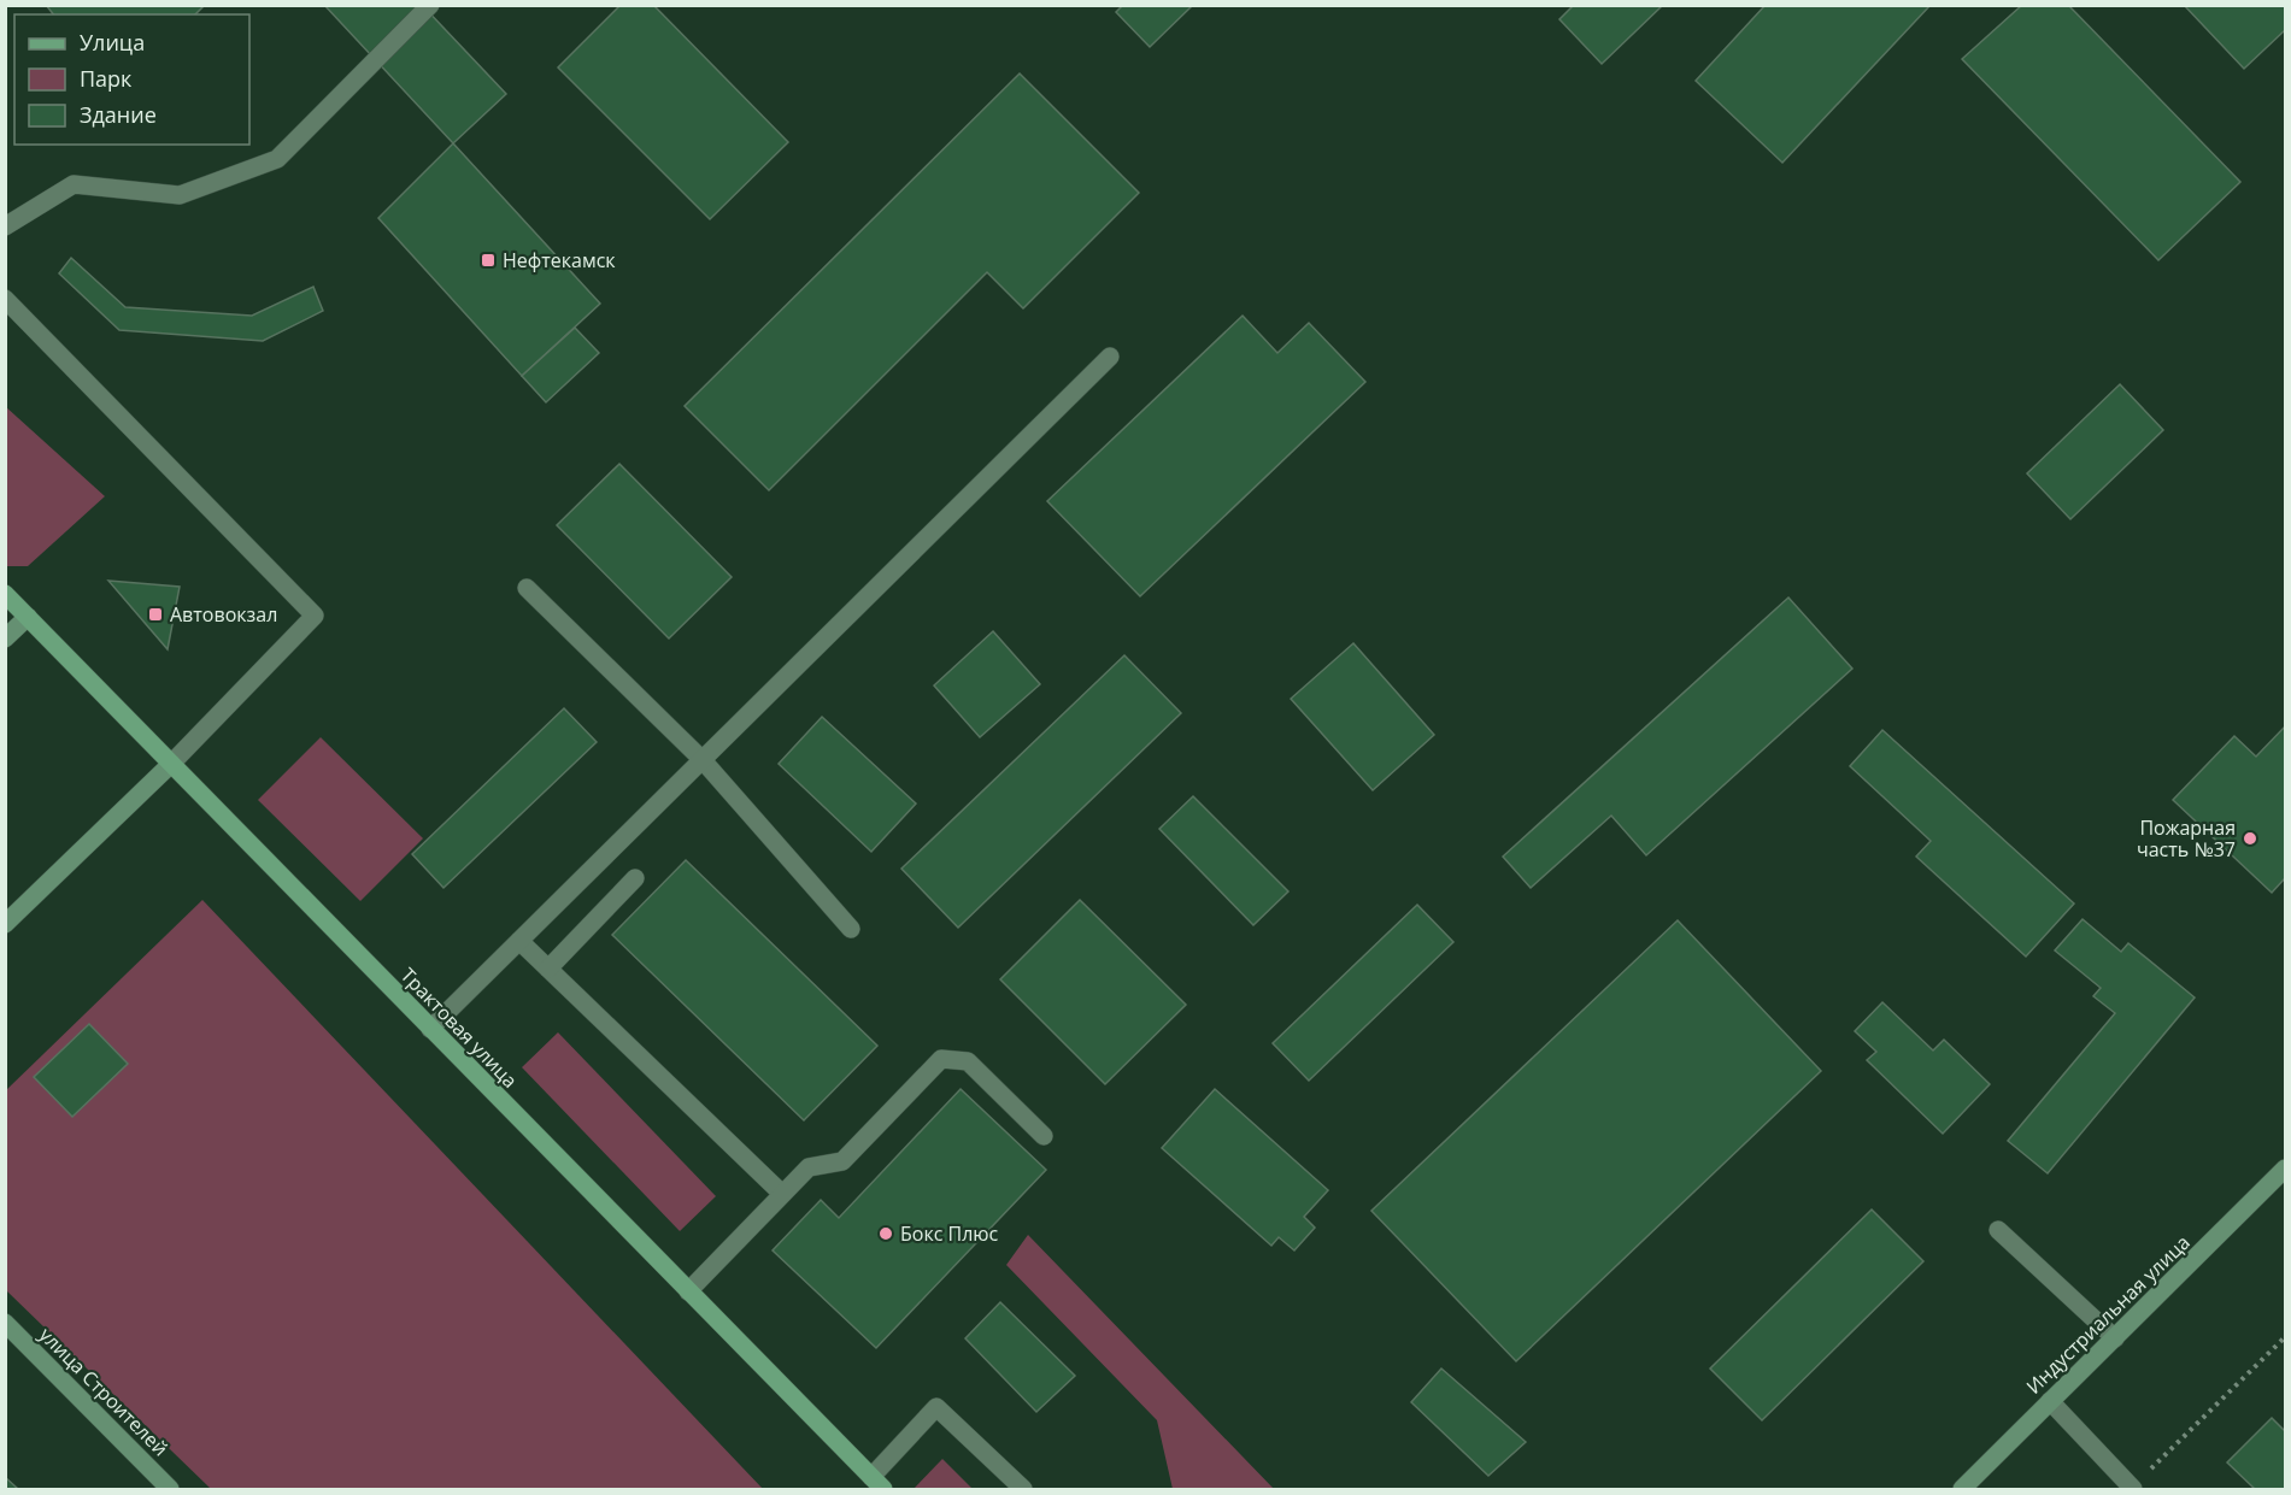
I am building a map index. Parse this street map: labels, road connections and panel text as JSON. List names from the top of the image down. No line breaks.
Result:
{"streets":{"main road":["Трактовая улица","Индустриальная улица","улица Строителей"]},"places":{"transit":["Нефтекамск","Автовокзал"],"other":["Пожарная часть №37","Бокс Плюс"]},"legend":["Улица","Парк","Здание"]}
